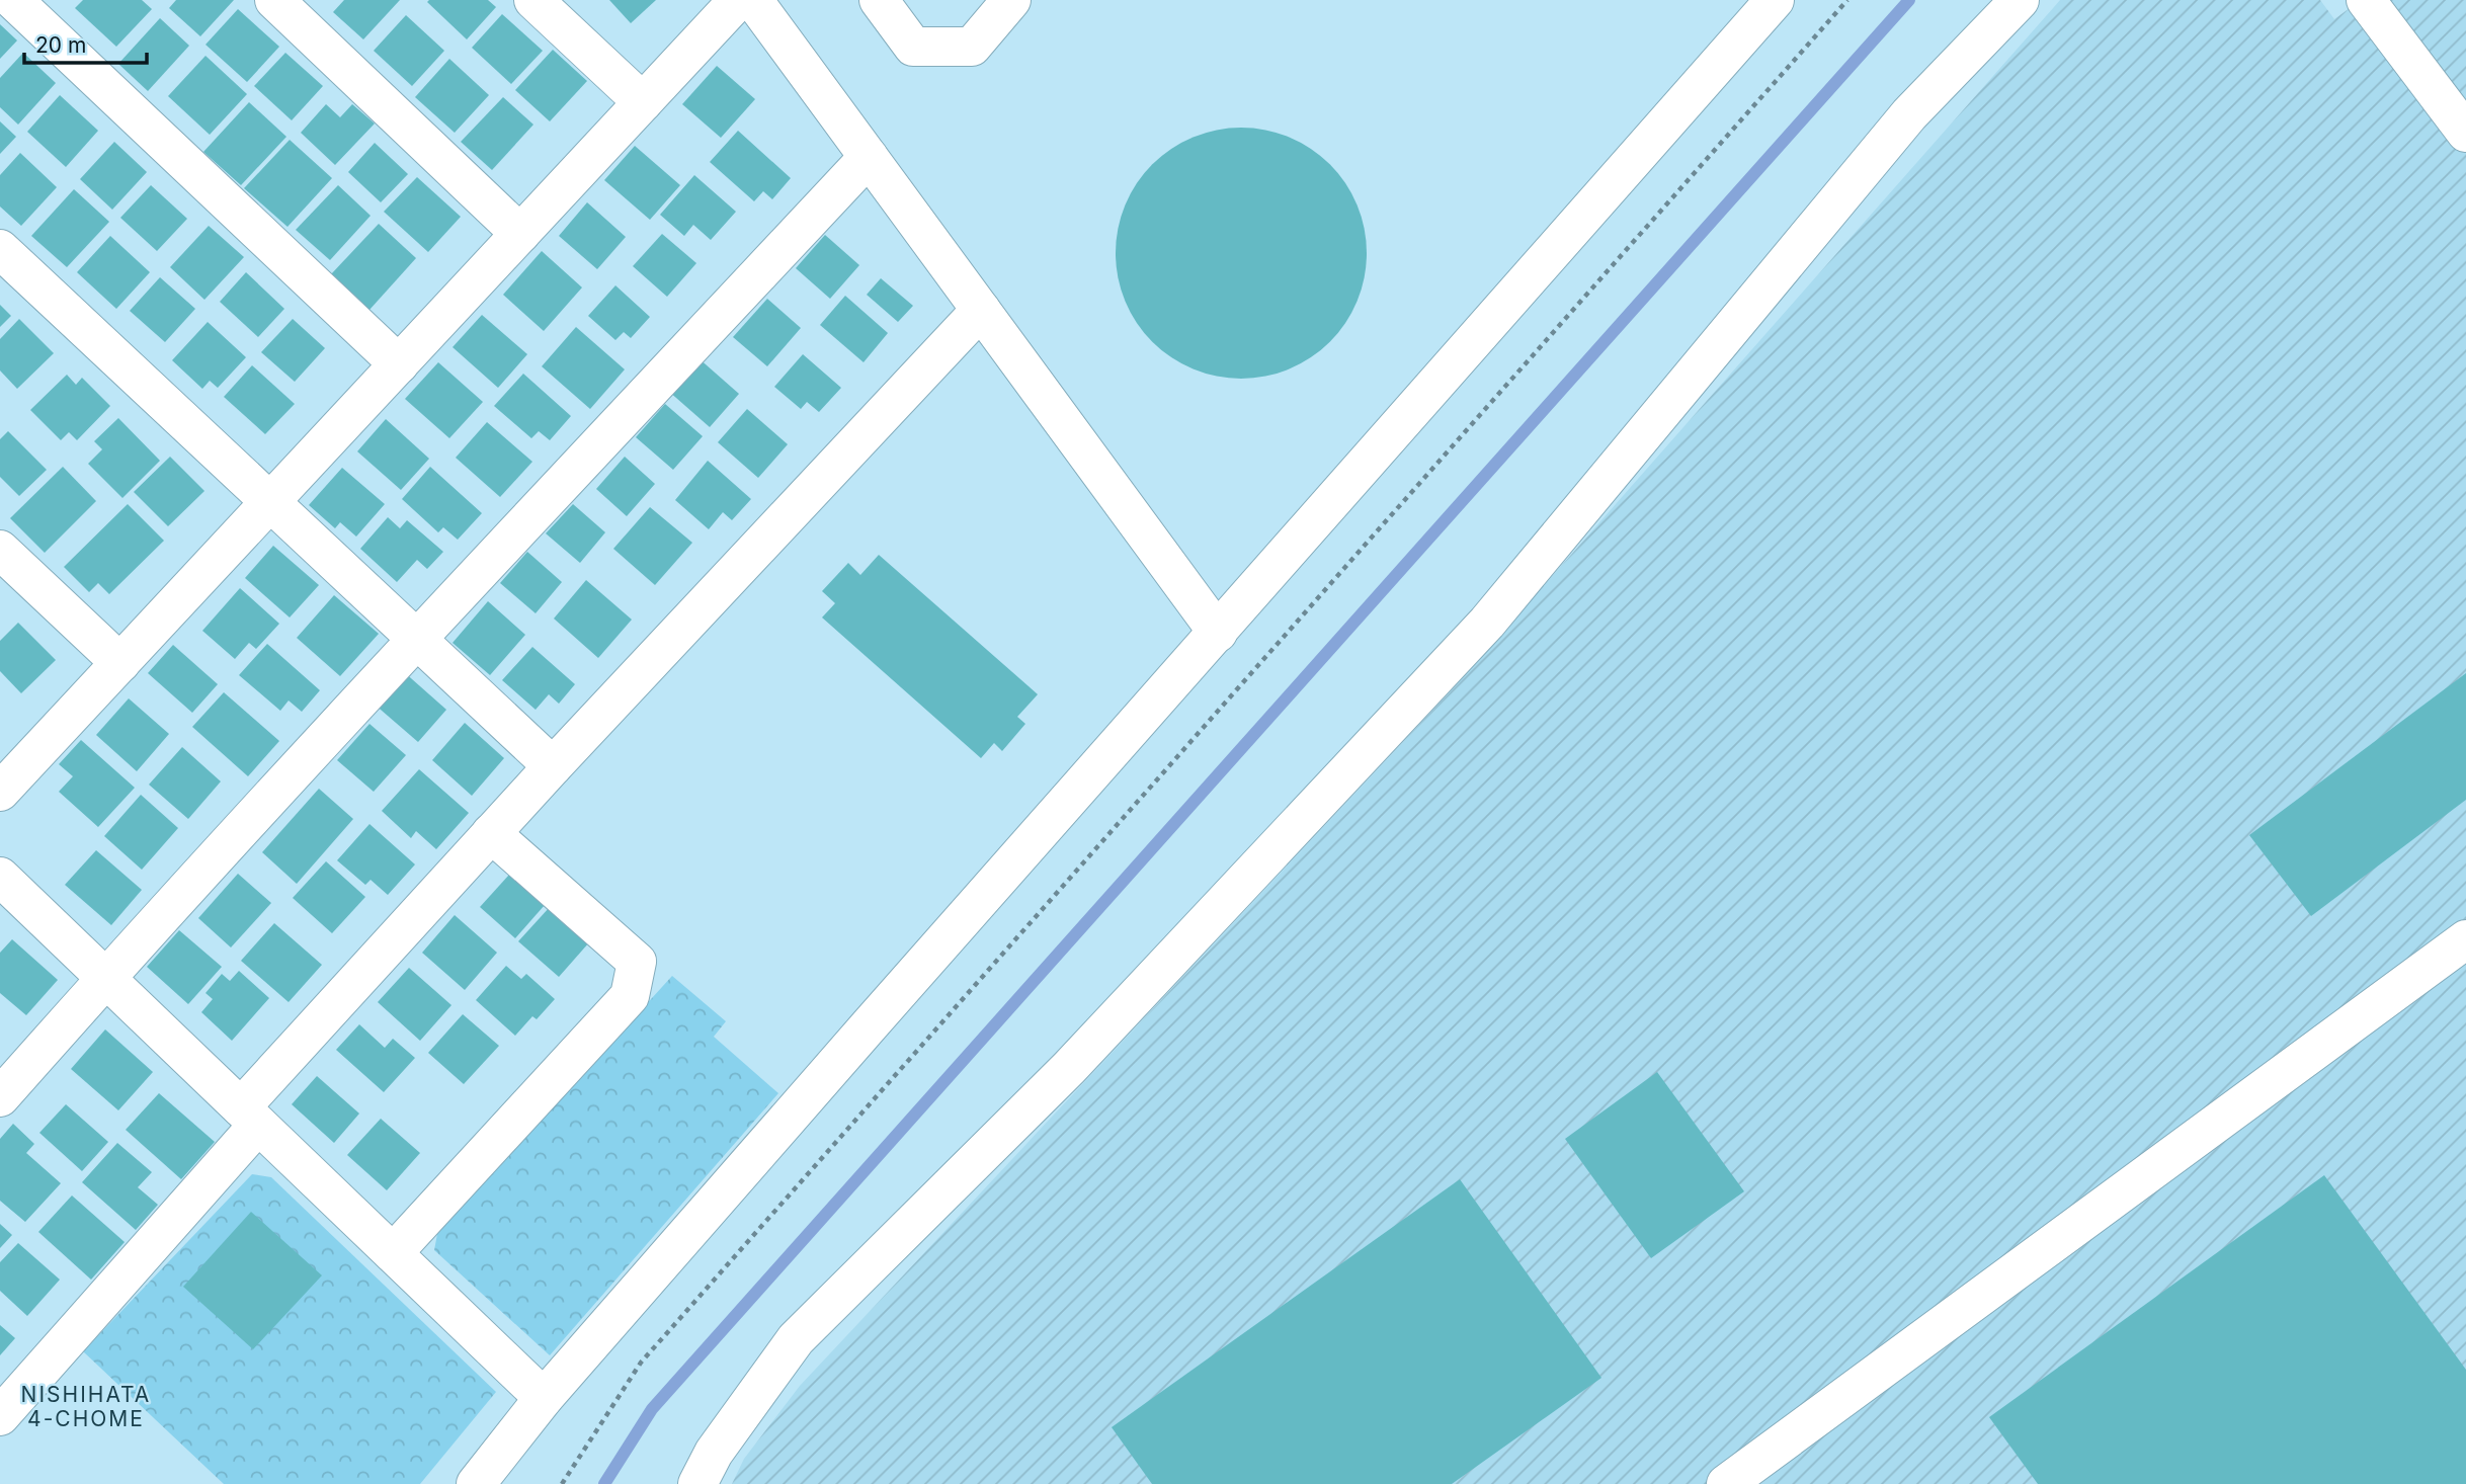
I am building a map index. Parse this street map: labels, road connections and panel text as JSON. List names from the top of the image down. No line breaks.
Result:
{"districts":["NISHIHATA 4-CHOME"],"scale_bar":"20 m"}
